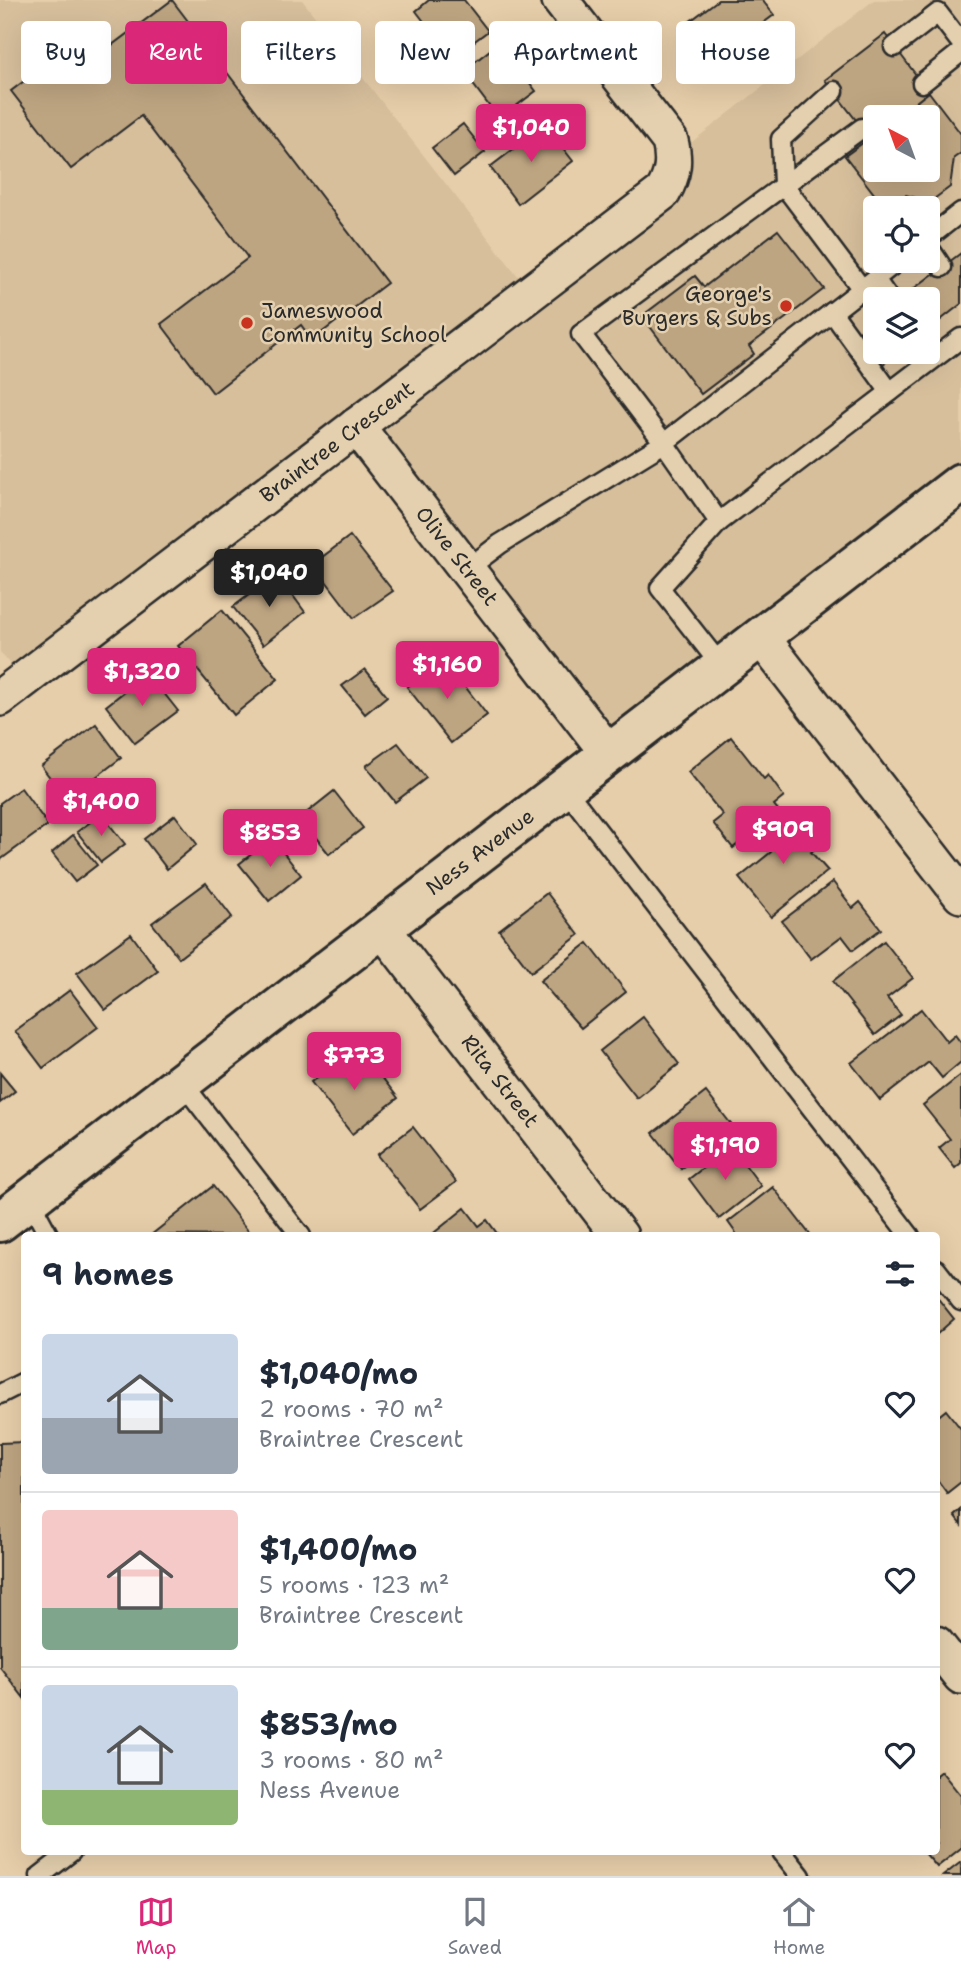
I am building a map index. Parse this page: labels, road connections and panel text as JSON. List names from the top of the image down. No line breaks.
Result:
{"streets":{"main road":["Ness Avenue"],"street":["Braintree Crescent","Olive Street","Rita Street"]},"crossings":[["Braintree Crescent","Olive Street"],["Olive Street","Ness Avenue"],["Ness Avenue","Rita Street"]],"places":["George's Burgers & Subs","Jameswood Community School"],"north":"top left","page":{"chip":["Buy","Rent","Filters","New","Apartment","House"],"price":["$1,040","$1,040","$1,160","$1,320","$1,400","$909","$853","$773","$1,190"],"heading":"9 homes","list":[{"name":"$1,040/mo","note":"2 rooms · 70 m² · Braintree Crescent"},{"name":"$1,400/mo","note":"5 rooms · 123 m² · Braintree Crescent"},{"name":"$853/mo","note":"3 rooms · 80 m² · Ness Avenue"}],"tabs":["Map","Saved","Home"]}}
